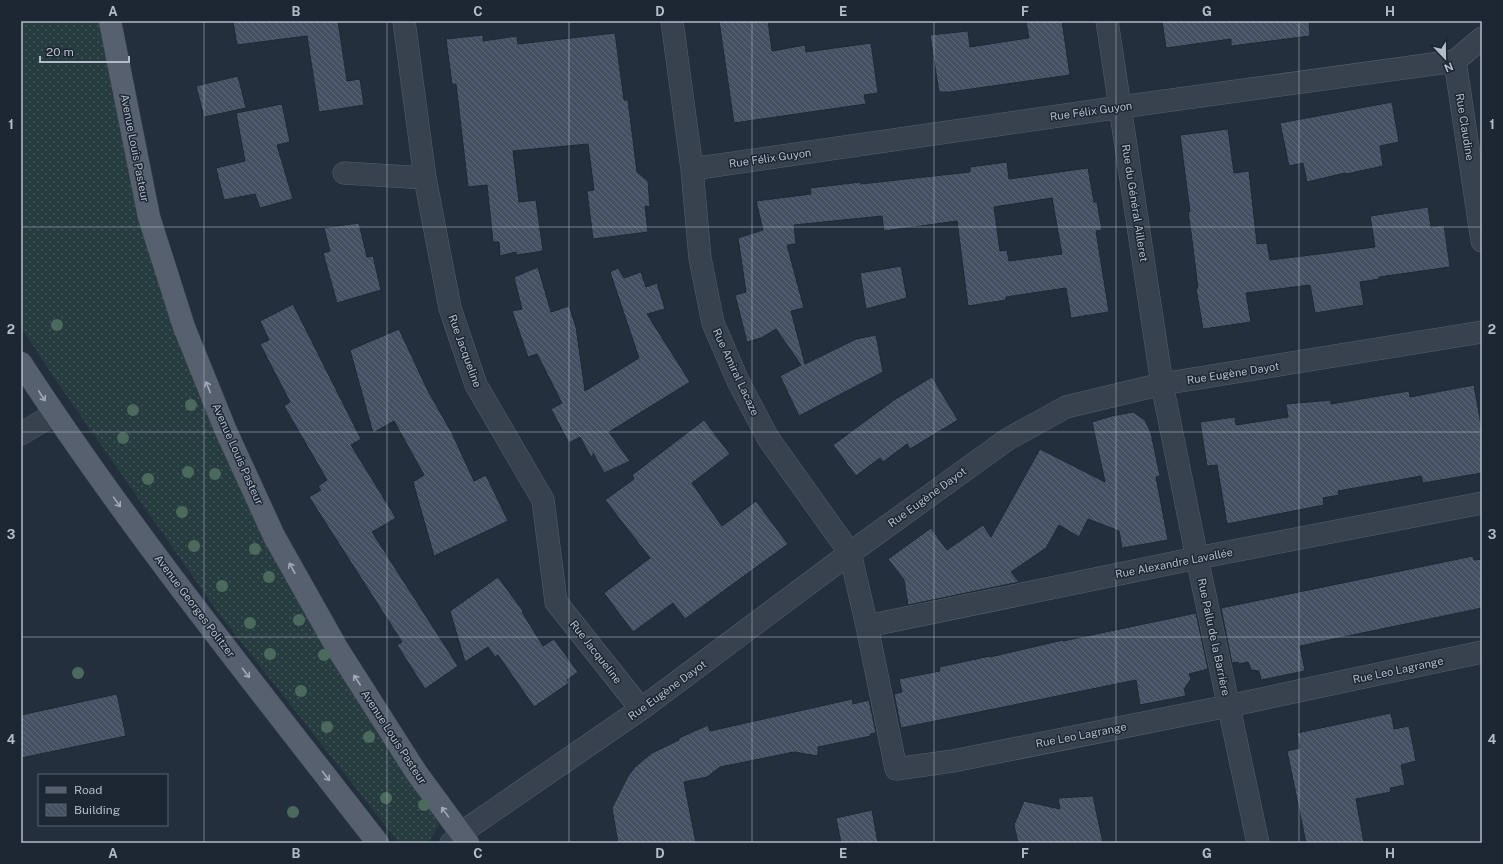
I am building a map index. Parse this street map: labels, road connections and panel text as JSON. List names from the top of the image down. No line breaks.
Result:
{"streets":{"main road":["Avenue Louis Pasteur","Avenue Georges Politzer"],"street":["Rue Félix Guyon","Rue Claudine","Rue du Général Ailleret","Rue Jacqueline","Rue Amiral Lacaze","Rue Eugène Dayot","Rue Alexandre Lavallée","Rue Pallu de la Barrière","Rue Leo Lagrange"]},"crossings":[["Rue Félix Guyon","Rue Claudine"],["Rue Félix Guyon","Rue du Général Ailleret"],["Rue Félix Guyon","Rue Amiral Lacaze"],["Avenue Louis Pasteur","Rue Eugène Dayot"],["Rue du Général Ailleret","Rue Eugène Dayot"],["Rue du Général Ailleret","Rue Pallu de la Barrière"],["Rue Jacqueline","Rue Eugène Dayot"],["Rue Amiral Lacaze","Rue Eugène Dayot"],["Rue Amiral Lacaze","Rue Leo Lagrange"],["Rue Eugène Dayot","Rue Pallu de la Barrière"],["Rue Eugène Dayot","Rue Leo Lagrange"],["Rue Alexandre Lavallée","Rue Pallu de la Barrière"],["Rue Alexandre Lavallée","Rue Leo Lagrange"],["Rue Pallu de la Barrière","Rue Leo Lagrange"]],"one_way":["Avenue Louis Pasteur","Avenue Georges Politzer"],"legend":["Road","Building"],"scale_bar":"20 m","north":"bottom","grid":{"columns":["A","B","C","D","E","F","G","H"],"rows":["1","2","3","4"]}}
